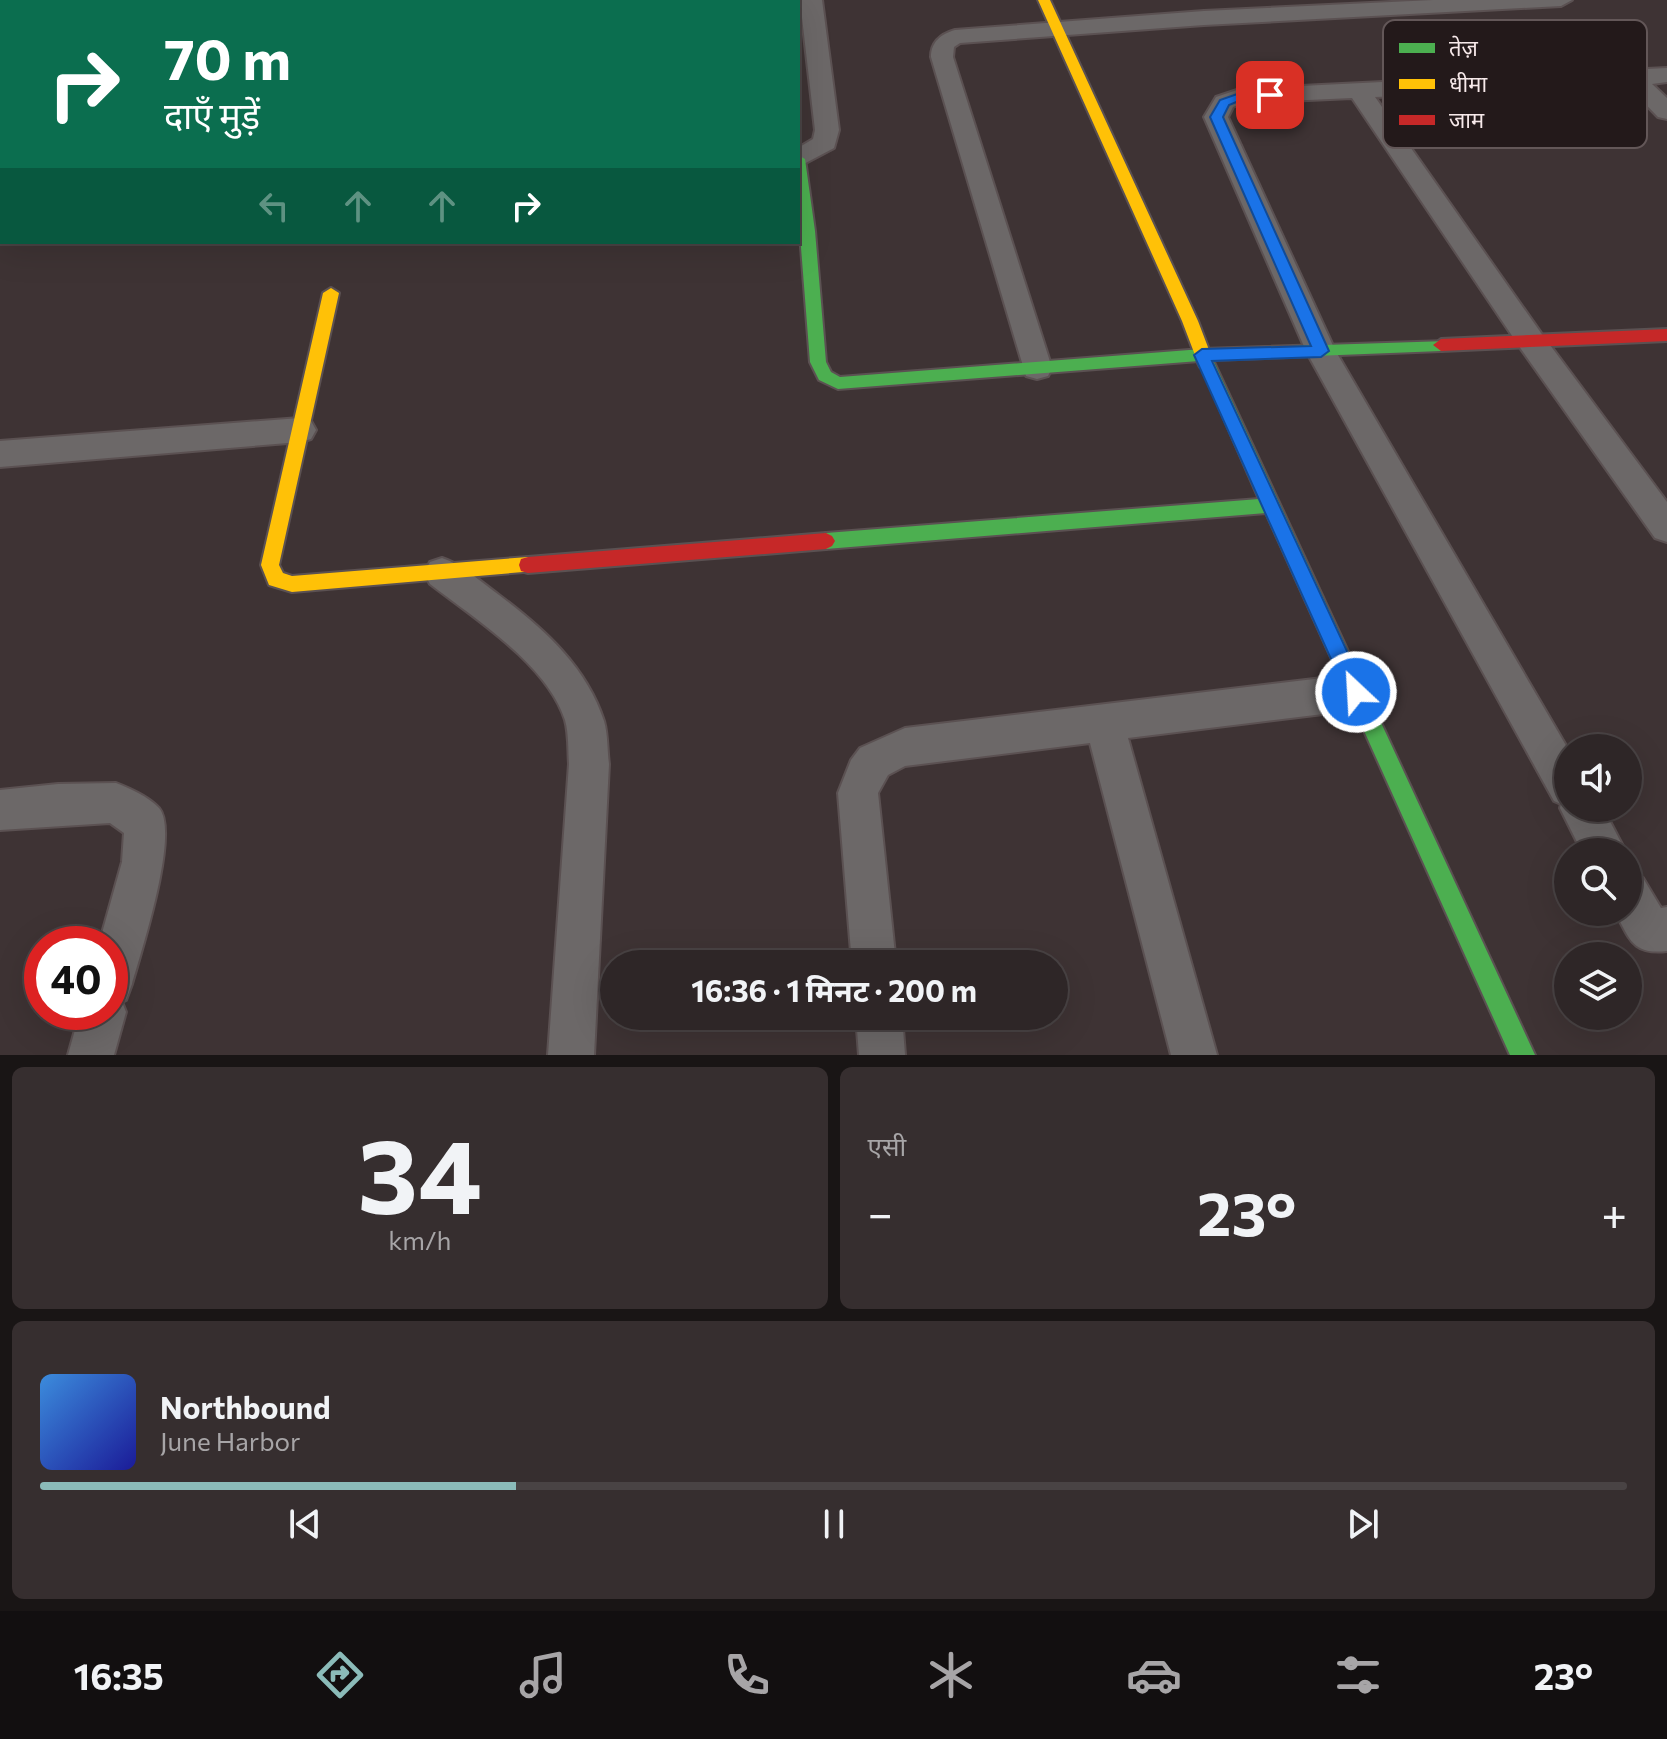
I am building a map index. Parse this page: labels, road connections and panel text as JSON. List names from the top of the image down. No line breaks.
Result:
{"legend":["तेज़","धीमा","जाम"],"page":{"turn":["70 m","दाएँ मुड़ें"],"limit":"40","trip":"16:36 · 1 मिनट · 200 m","tile":[["34","km/h"],"एसी"],"heat":["−","23°","+"],"song":["Northbound","June Harbor"],"tabs":["16:35","23°"]}}
